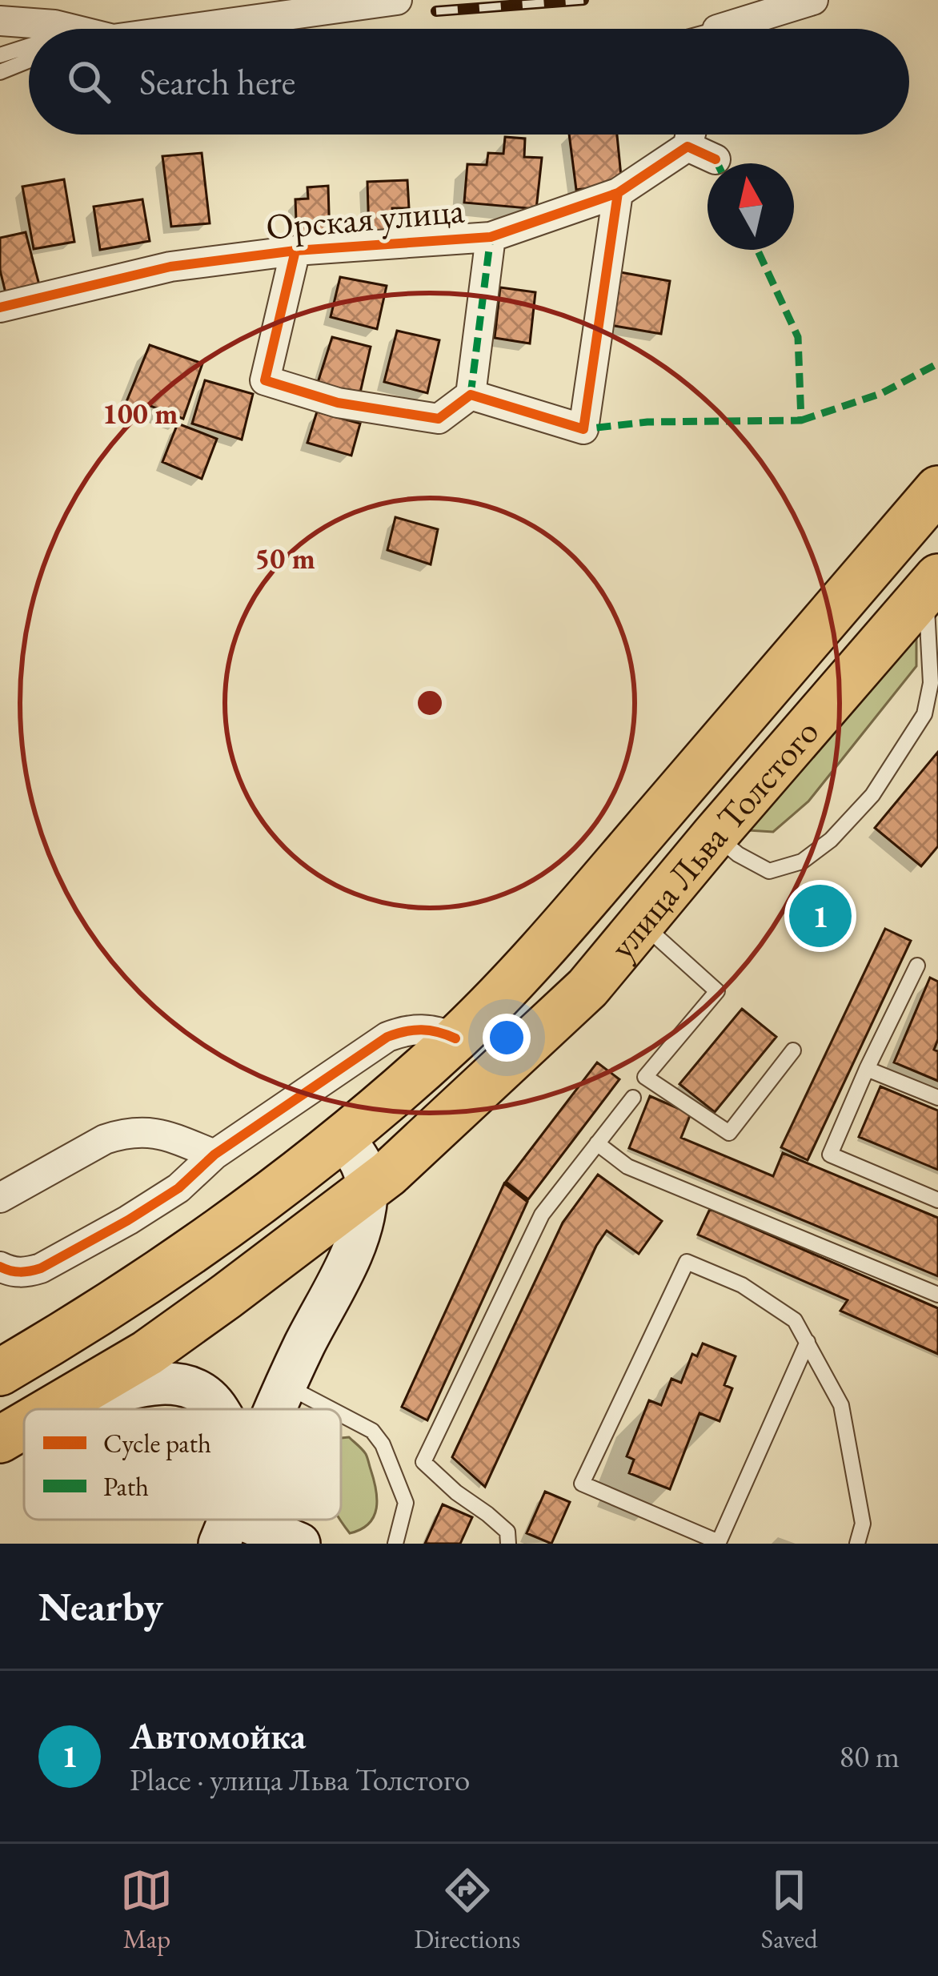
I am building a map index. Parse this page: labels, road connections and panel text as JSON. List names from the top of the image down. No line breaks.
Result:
{"streets":{"main road":["улица Льва Толстого"],"street":["Орская улица"]},"legend":["Cycle path","Path"],"north":"top","page":{"search":"Search here","pins":"1","heading":"Nearby","list":[{"mark":"1","name":"Автомойка","note":"Place · улица Льва Толстого","value":"80 m"}],"nav":["Map","Directions","Saved"]},"rings":["100 m","50 m"]}
